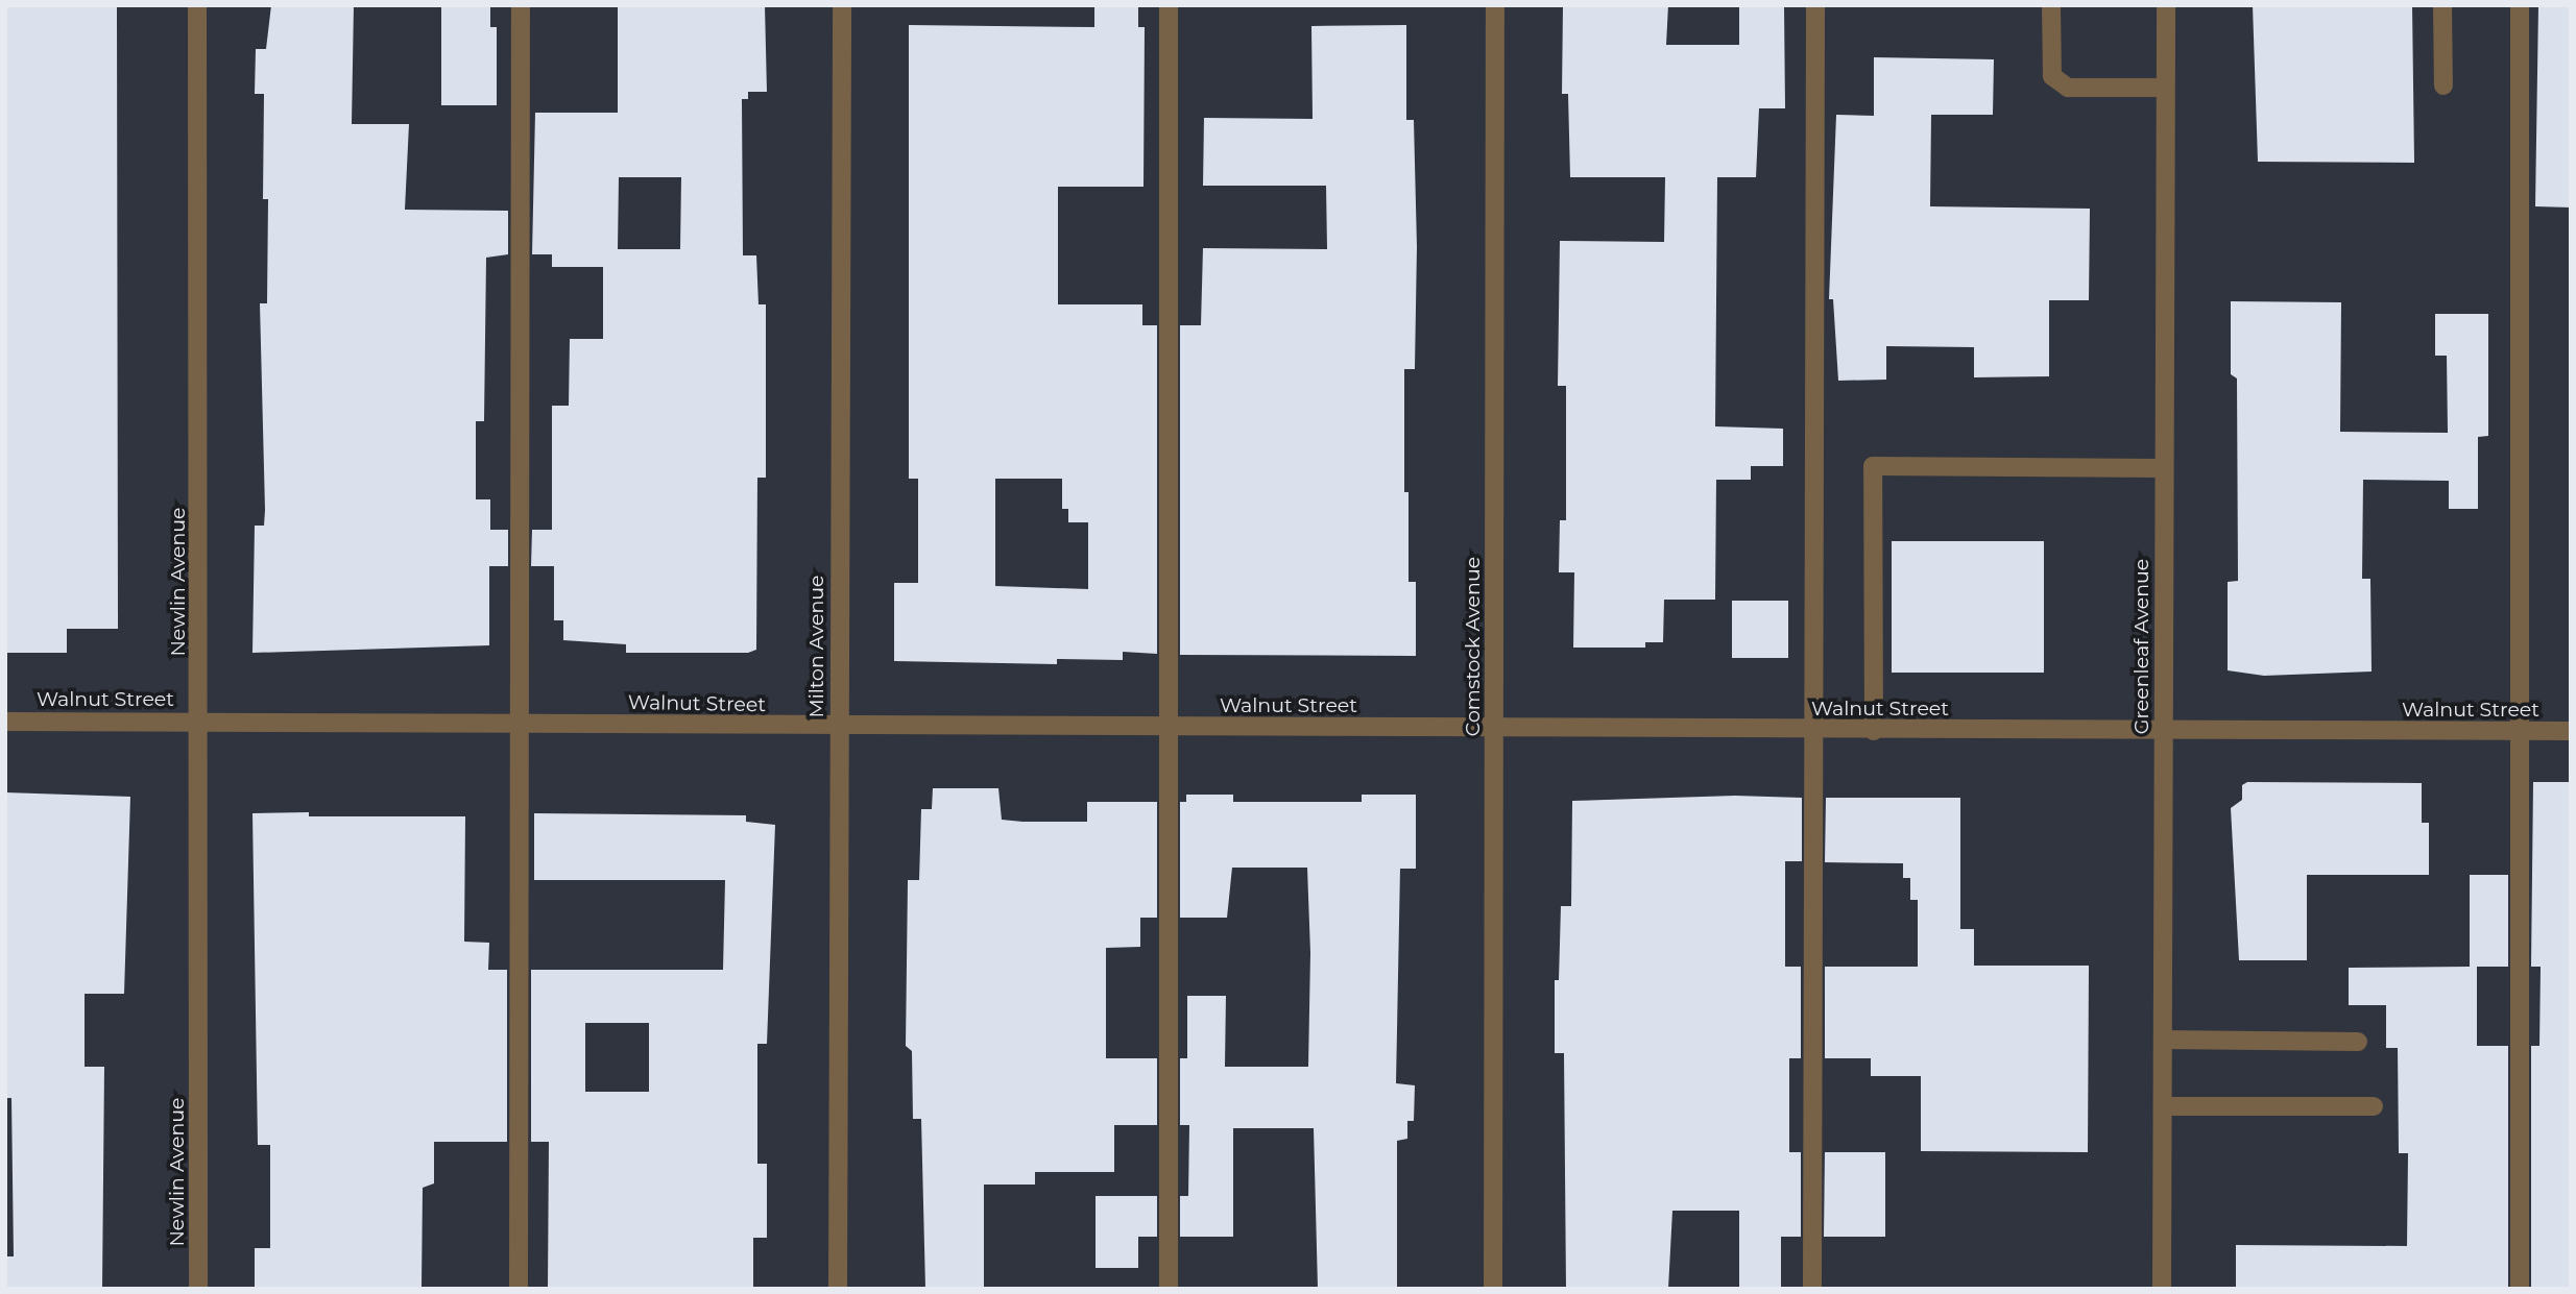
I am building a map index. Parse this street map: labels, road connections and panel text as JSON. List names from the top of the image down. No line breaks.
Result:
{"streets":{"street":["Newlin Avenue","Milton Avenue","Comstock Avenue","Greenleaf Avenue","Walnut Street"]},"crossings":[["Newlin Avenue","Walnut Street"],["Milton Avenue","Walnut Street"],["Comstock Avenue","Walnut Street"],["Greenleaf Avenue","Walnut Street"]]}
